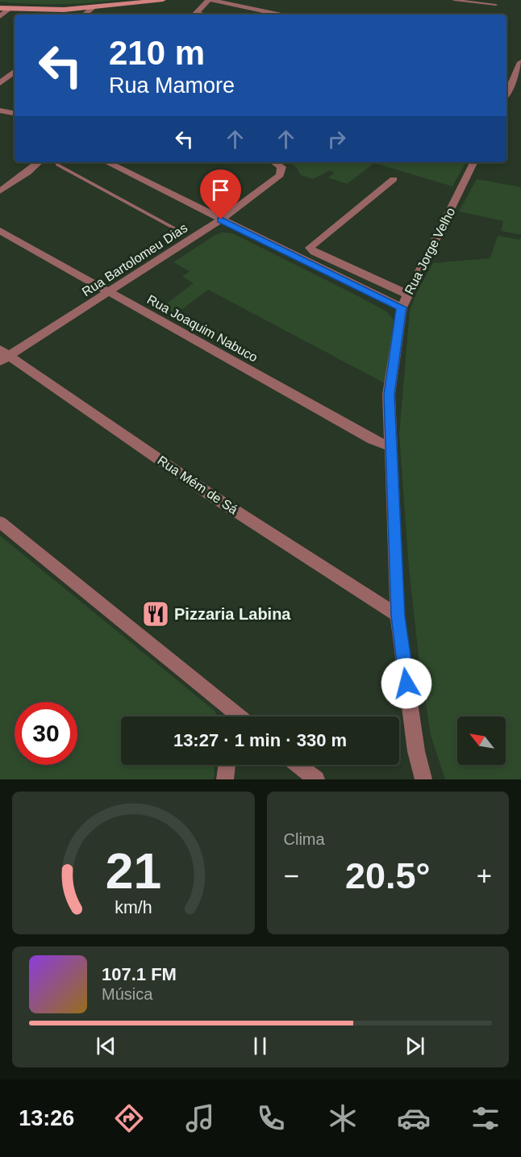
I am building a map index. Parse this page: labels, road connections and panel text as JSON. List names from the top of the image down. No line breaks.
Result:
{"streets":{"street":["Rua Jorge Velho","Rua Bartolomeu Dias","Rua Joaquim Nabuco","Rua Mém de Sá"]},"crossings":[["Rua Jorge Velho","Rua Joaquim Nabuco"],["Rua Jorge Velho","Rua Mém de Sá"],["Rua Bartolomeu Dias","Rua Joaquim Nabuco"],["Rua Bartolomeu Dias","Rua Mém de Sá"]],"places":{"restaurant":["Pizzaria Labina"]},"north":"top left","page":{"turn":["210 m","Rua Mamore"],"limit":"30","trip":"13:27 · 1 min · 330 m","tile":"Clima","heat":["−","20.5°","+"],"song":["107.1 FM","Música"],"tabs":"13:26","gauge":["21","km/h"]}}
